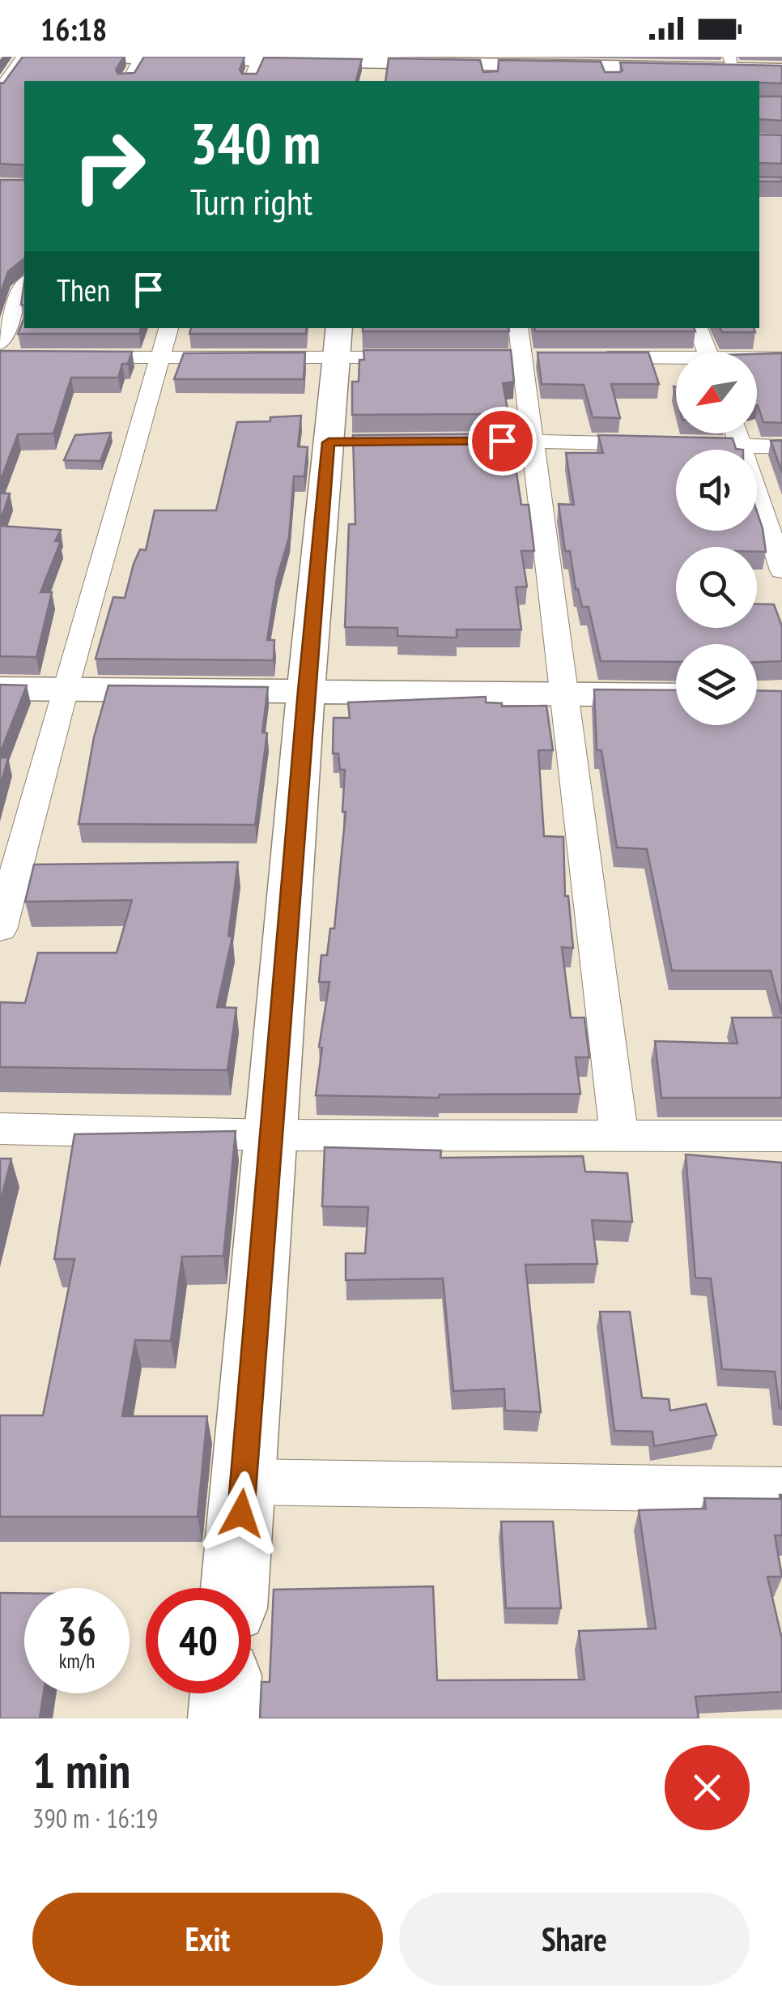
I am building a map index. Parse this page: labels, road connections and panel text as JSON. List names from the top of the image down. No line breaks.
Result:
{"north":"bottom left","page":{"status":"16:18","turn":["340 m","Turn right"],"then":"Then","speed":"36 km/h","limit":"40","heading":["1 min","390 m · 16:19"],"buttons":["Exit","Share"]}}
